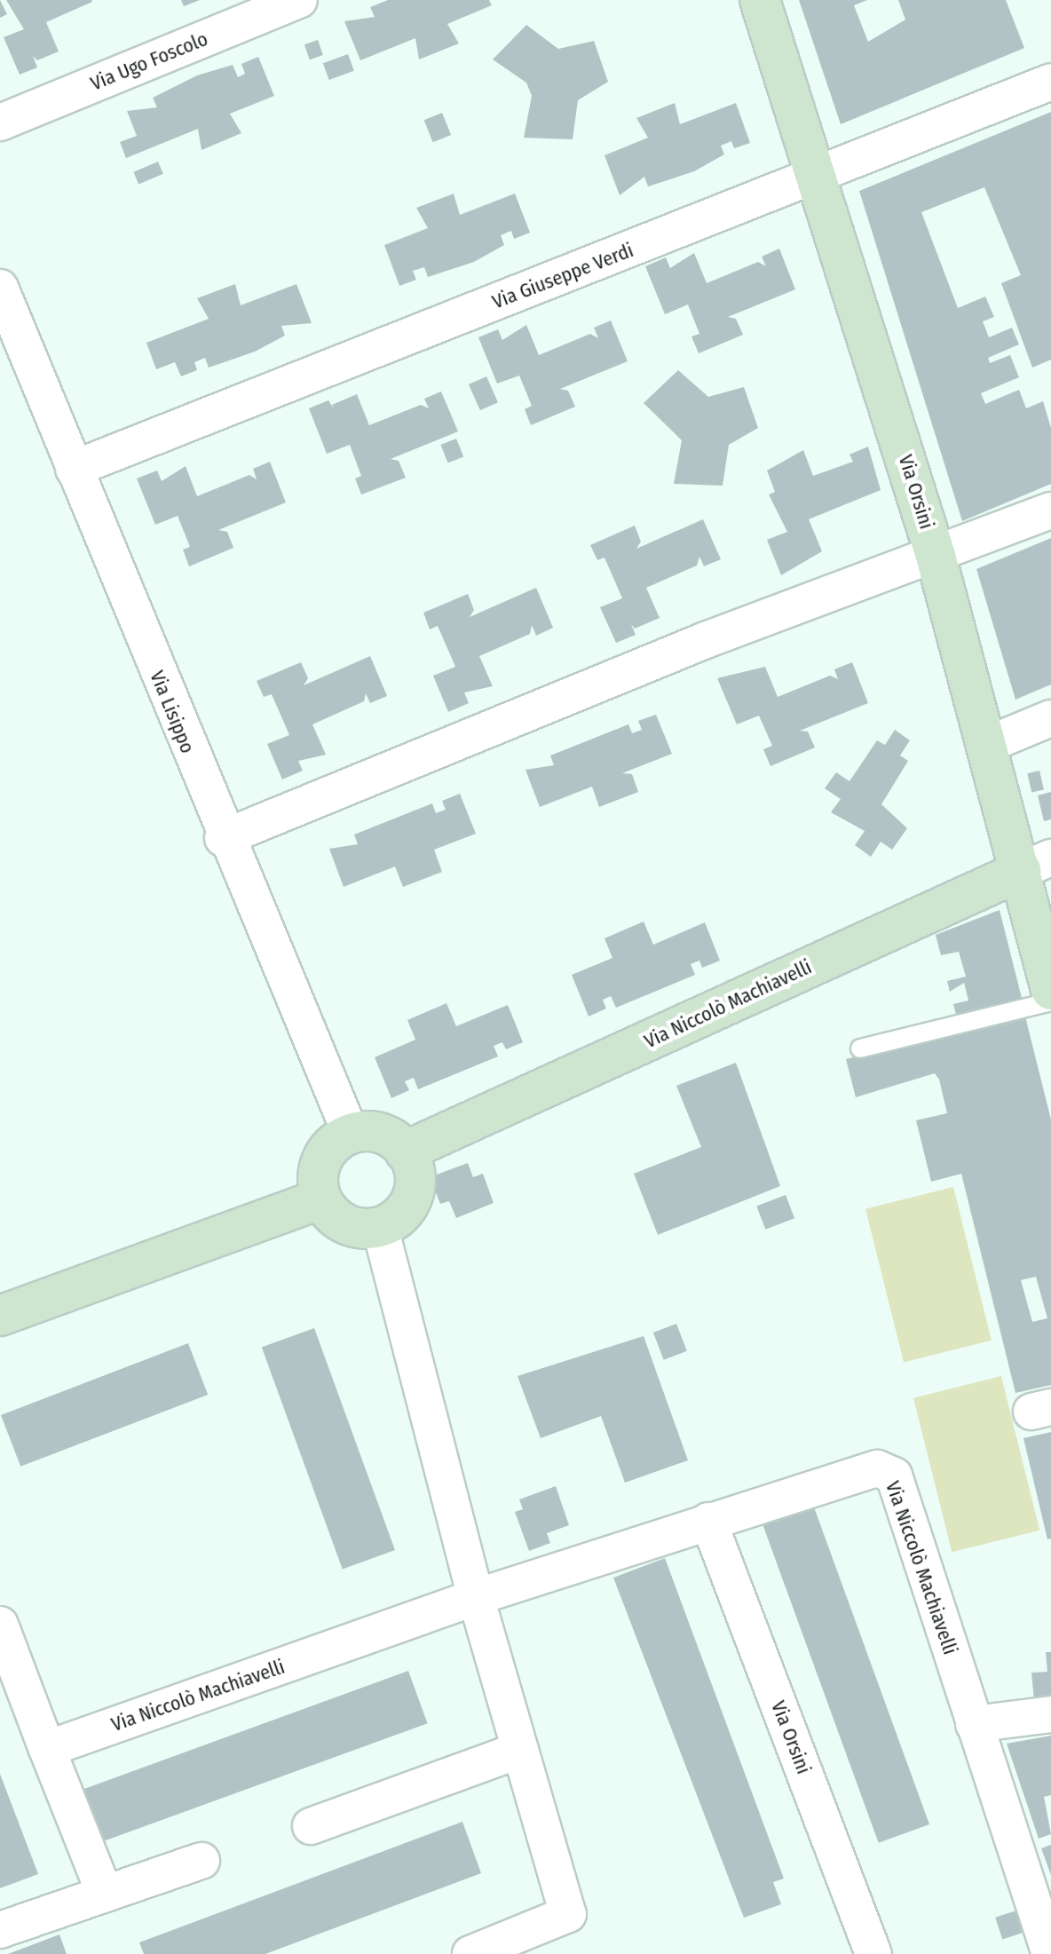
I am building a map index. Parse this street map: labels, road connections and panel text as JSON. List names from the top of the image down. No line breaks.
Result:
{"streets":{"street":["Via Ugo Foscolo","Via Giuseppe Verdi","Via Orsini","Via Lisippo","Via Niccolò Machiavelli"]},"crossings":[["Via Giuseppe Verdi","Via Orsini"],["Via Giuseppe Verdi","Via Lisippo"],["Via Orsini","Via Niccolò Machiavelli"],["Via Lisippo","Via Niccolò Machiavelli"]]}
